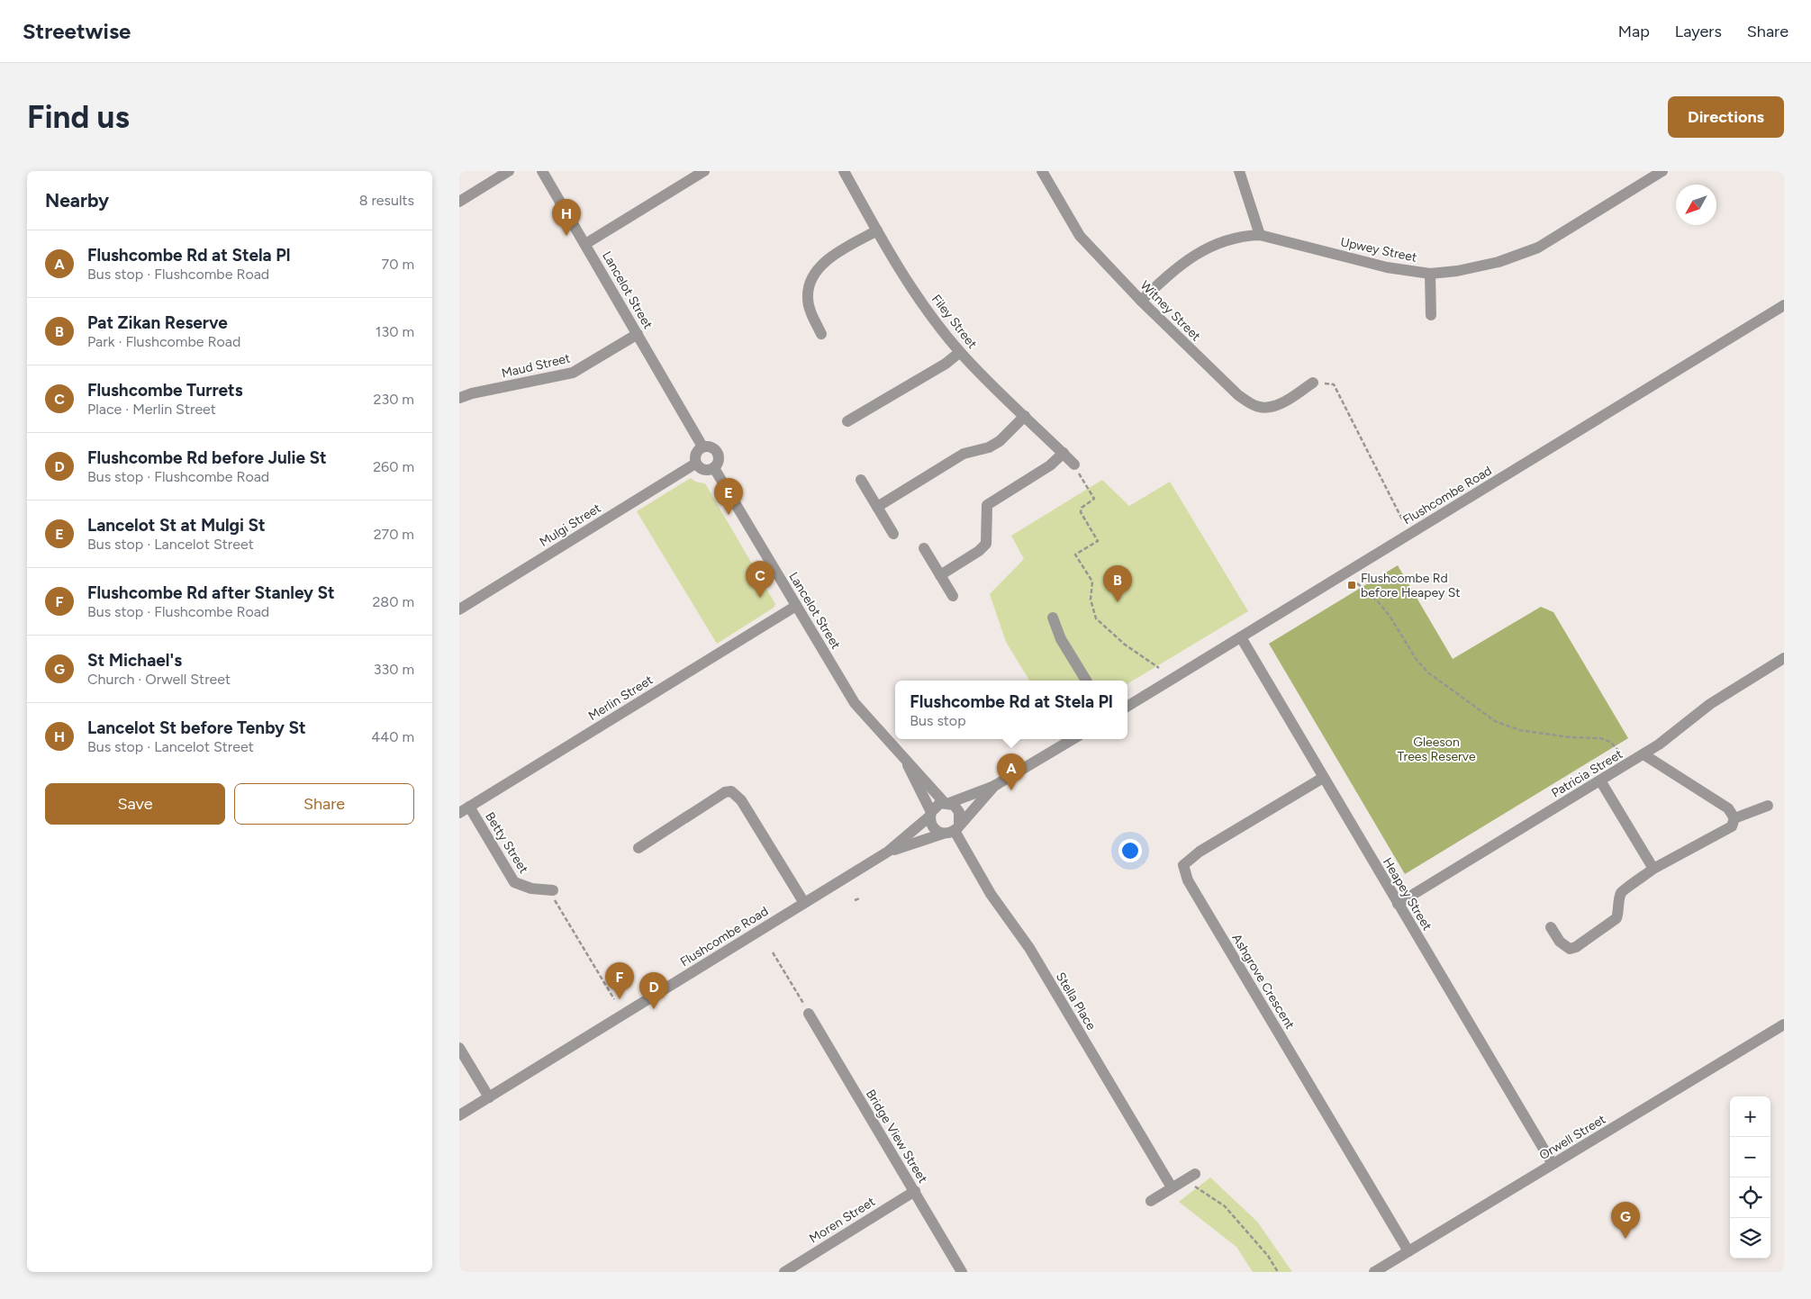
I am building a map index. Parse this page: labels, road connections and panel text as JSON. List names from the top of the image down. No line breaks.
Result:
{"streets":{"street":["Upwey Street","Lancelot Street","Witney Street","Filey Street","Maud Street","Flushcombe Road","Mulgi Street","Merlin Street","Patricia Street","Betty Street","Heapey Street","Ashgrove Crescent","Stella Place","Bridge View Street","Orwell Street","Moren Street"]},"crossings":[["Upwey Street","Witney Street"],["Lancelot Street","Maud Street"],["Lancelot Street","Flushcombe Road"],["Lancelot Street","Mulgi Street"],["Lancelot Street","Merlin Street"],["Lancelot Street","Stella Place"],["Flushcombe Road","Heapey Street"],["Flushcombe Road","Stella Place"],["Merlin Street","Betty Street"],["Patricia Street","Heapey Street"],["Heapey Street","Ashgrove Crescent"],["Heapey Street","Orwell Street"],["Ashgrove Crescent","Orwell Street"],["Bridge View Street","Moren Street"]],"parks":["Gleeson Trees Reserve"],"places":{"transit":["Flushcombe Rd before Heapey St"]},"north":"bottom left","page":{"header":"Streetwise","nav":["Map","Layers","Share"],"buttons":["Directions",["Save","Share"]],"title":"Find us","heading":["Nearby","8 results"],"pins":["H","E","C","B","A","F","D","G"],"list":[{"mark":"A","name":"Flushcombe Rd at Stela Pl","note":"Bus stop · Flushcombe Road","value":"70 m"},{"mark":"B","name":"Pat Zikan Reserve","note":"Park · Flushcombe Road","value":"130 m"},{"mark":"C","name":"Flushcombe Turrets","note":"Place · Merlin Street","value":"230 m"},{"mark":"D","name":"Flushcombe Rd before Julie St","note":"Bus stop · Flushcombe Road","value":"260 m"},{"mark":"E","name":"Lancelot St at Mulgi St","note":"Bus stop · Lancelot Street","value":"270 m"},{"mark":"F","name":"Flushcombe Rd after Stanley St","note":"Bus stop · Flushcombe Road","value":"280 m"},{"mark":"G","name":"St Michael's","note":"Church · Orwell Street","value":"330 m"},{"mark":"H","name":"Lancelot St before Tenby St","note":"Bus stop · Lancelot Street","value":"440 m"}],"popup":["Flushcombe Rd at Stela Pl","Bus stop"],"map_buttons":["+","−"]}}
